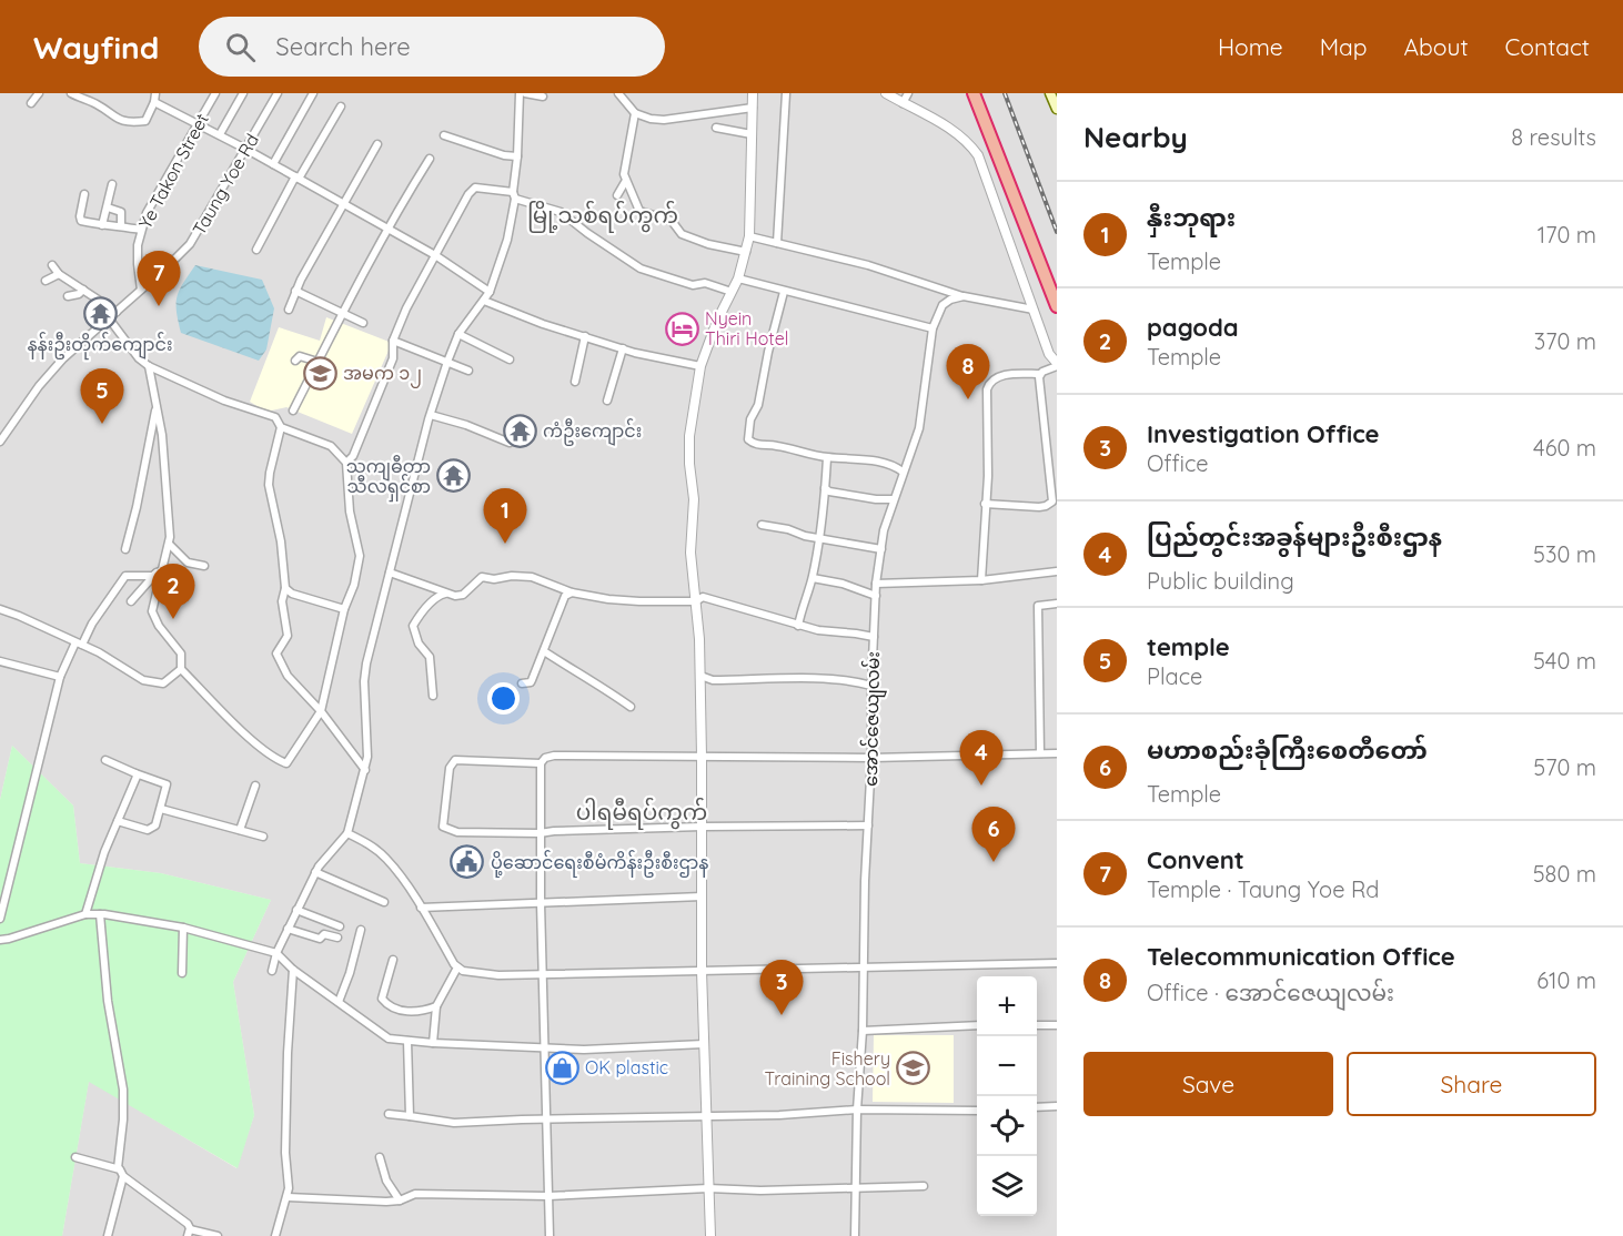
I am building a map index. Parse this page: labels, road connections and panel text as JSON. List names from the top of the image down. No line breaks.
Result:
{"streets":{"street":["Ye Takon Street","Taung Yoe Rd","အောင်ဇေယျလမ်း"]},"crossings":[["Ye Takon Street","Taung Yoe Rd"]],"districts":["မြို့သစ်ရပ်ကွက်","ပါရမီရပ်ကွက်"],"places":{"temple":["နန်းဦးတိုက်ကျောင်း","ကံဦးကျောင်း","သကျဓီတာ သီလရှင်စာ"],"hotel":["Nyein Thiri Hotel"],"school or university":["အမက ၁၂","Fishery Training School"],"public building":["ပို့ဆောင်ရေးစီမံကိန်းဦးစီးဌာန"],"shop":["OK plastic"]},"page":{"header":"Wayfind","search":"Search here","nav":["Home","Map","About","Contact"],"heading":["Nearby","8 results"],"list":[{"mark":"1","name":"နှီးဘုရား","note":"Temple","value":"170 m"},{"mark":"2","name":"pagoda","note":"Temple","value":"370 m"},{"mark":"3","name":"Investigation Office","note":"Office","value":"460 m"},{"mark":"4","name":"ပြည်တွင်းအခွန်များဦးစီးဌာန","note":"Public building","value":"530 m"},{"mark":"5","name":"temple","note":"Place","value":"540 m"},{"mark":"6","name":"မဟာစည်းခုံကြီးစေတီတော်","note":"Temple","value":"570 m"},{"mark":"7","name":"Convent","note":"Temple · Taung Yoe Rd","value":"580 m"},{"mark":"8","name":"Telecommunication Office","note":"Office · အောင်ဇေယျလမ်း","value":"610 m"}],"pins":["7","8","5","1","2","4","6","3"],"map_buttons":["+","−"],"buttons":["Save","Share"]}}
